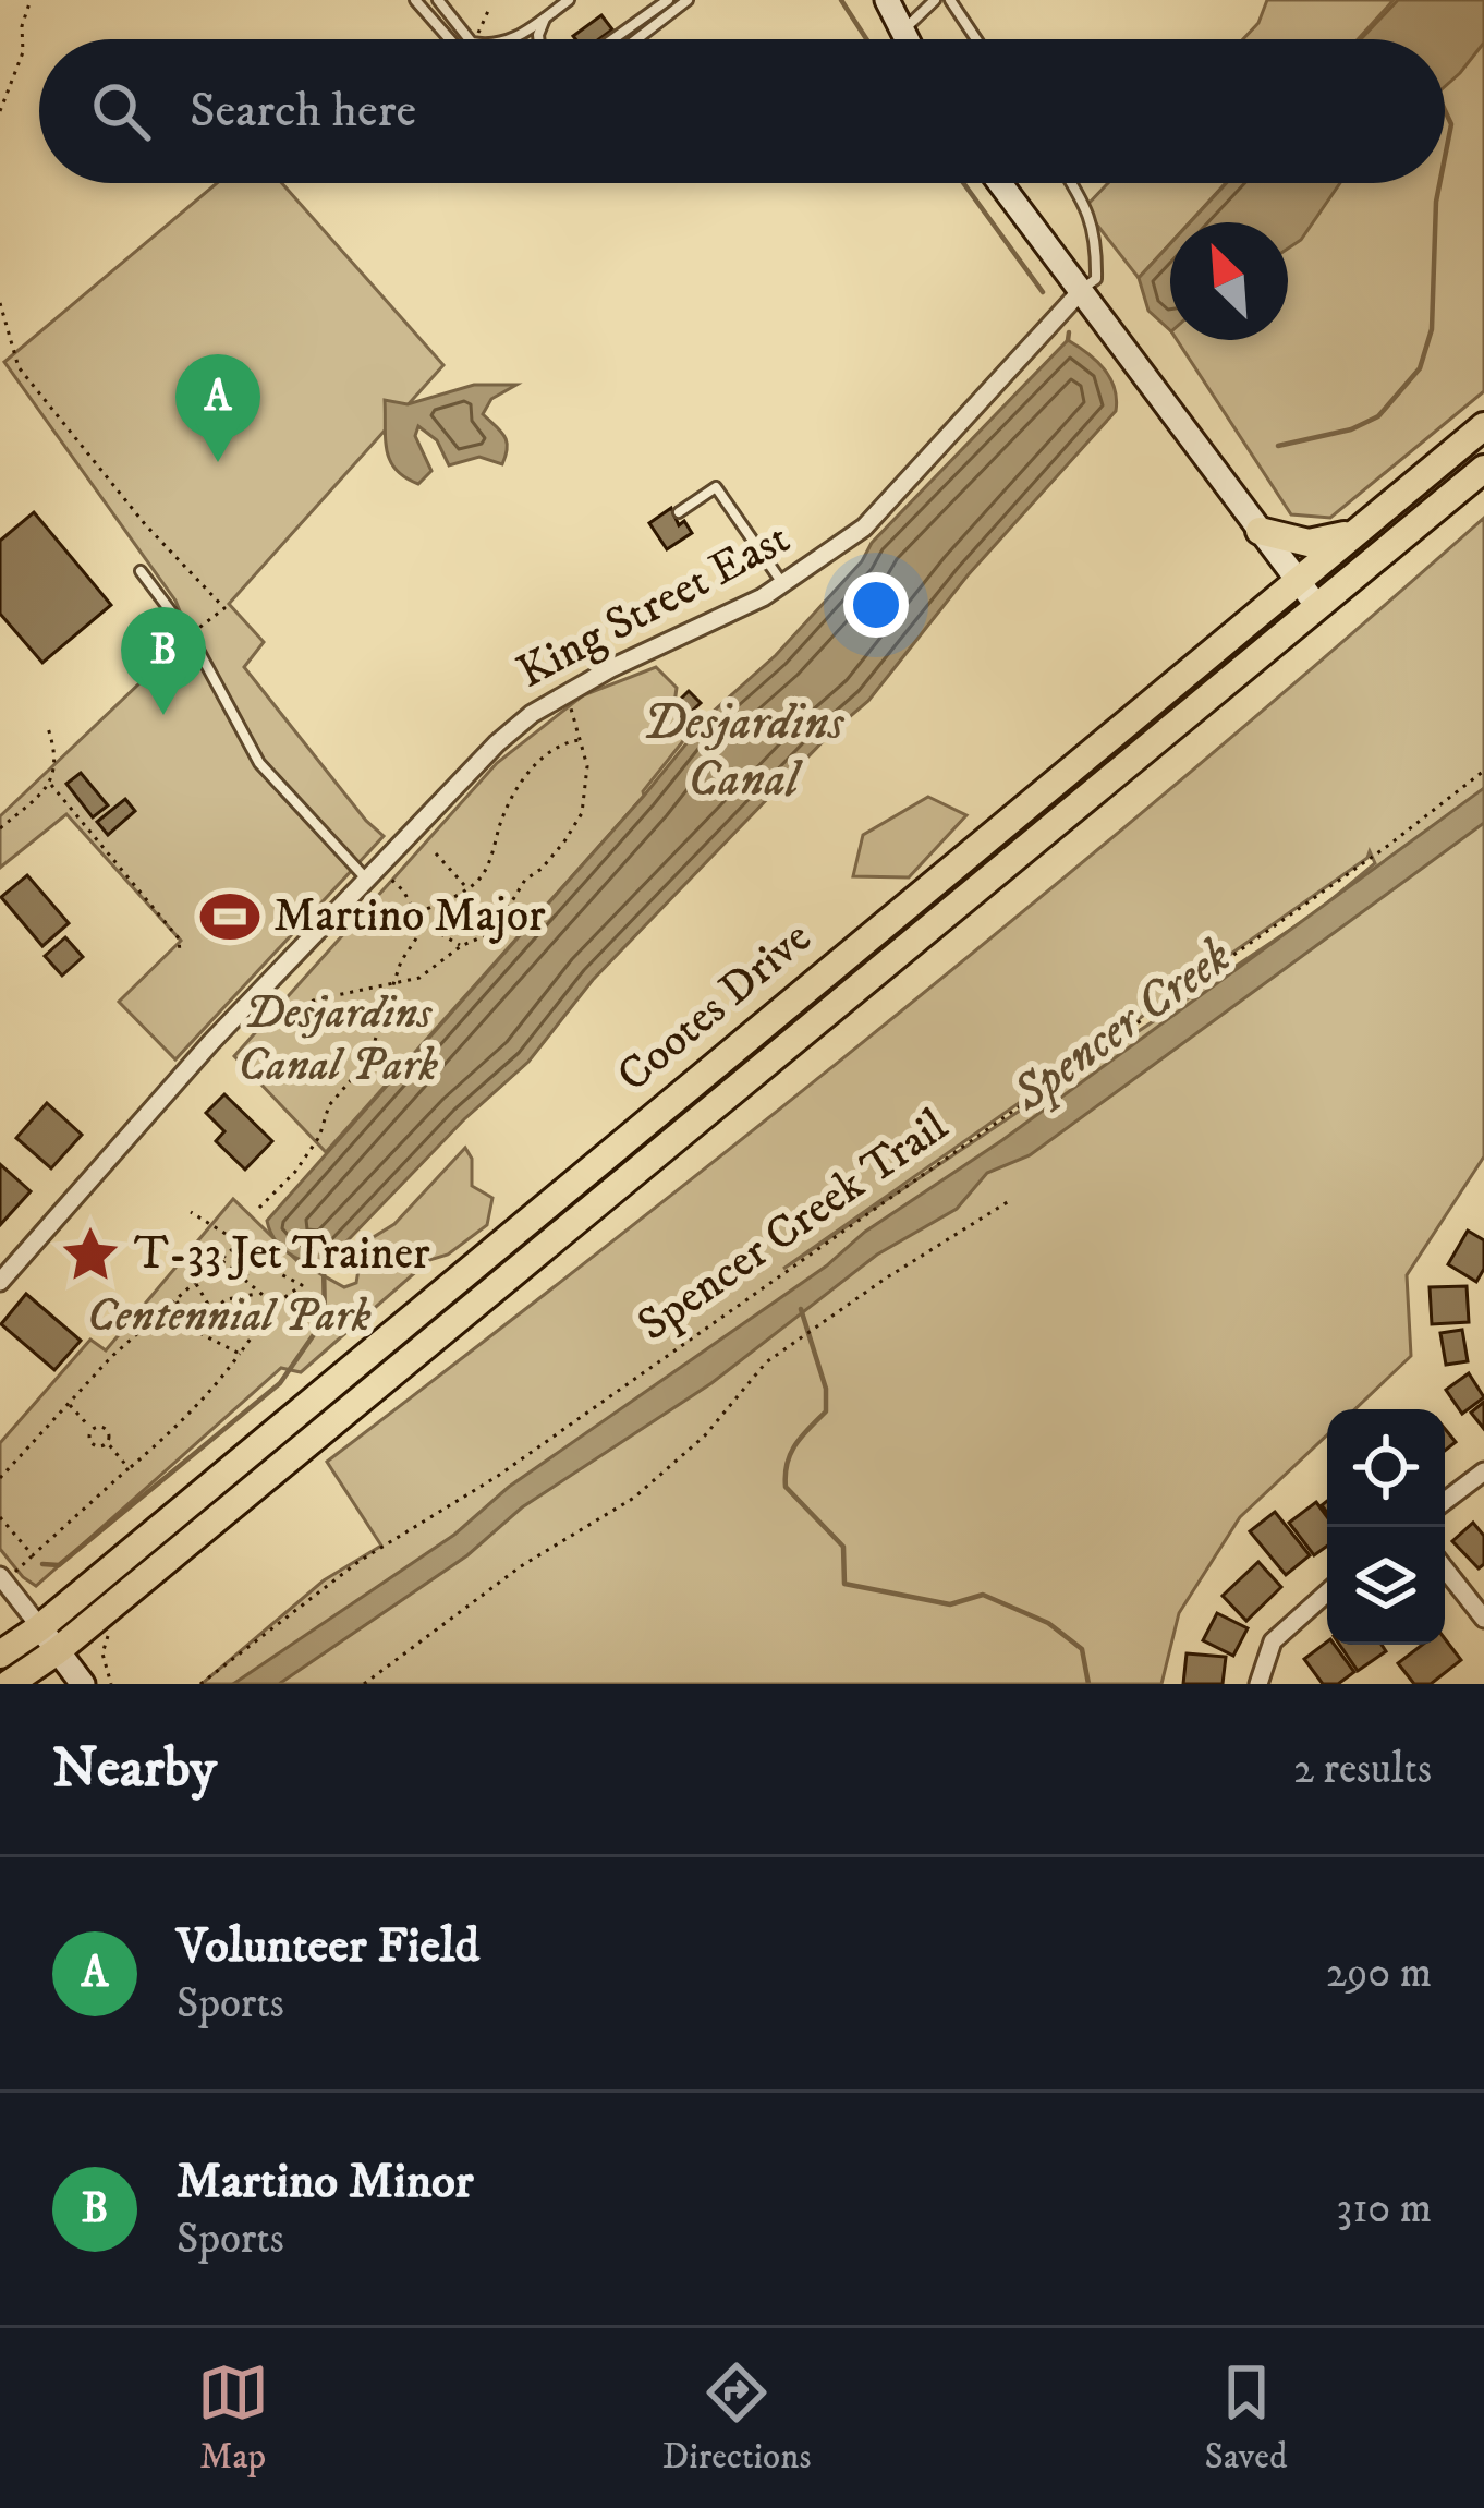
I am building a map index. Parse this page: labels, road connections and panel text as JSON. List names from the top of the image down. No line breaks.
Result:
{"streets":{"main road":["Cootes Drive"],"street":["King Street East"],"path":["Spencer Creek Trail"]},"water":["Desjardins Canal","Spencer Creek"],"parks":["Desjardins Canal Park","Centennial Park"],"places":{"sports":["Martino Major"],"place":["T-33 Jet Trainer"]},"north":"top left","page":{"search":"Search here","pins":["A","B"],"heading":["Nearby","2 results"],"list":[{"mark":"A","name":"Volunteer Field","note":"Sports","value":"290 m"},{"mark":"B","name":"Martino Minor","note":"Sports","value":"310 m"}],"nav":["Map","Directions","Saved"]}}
